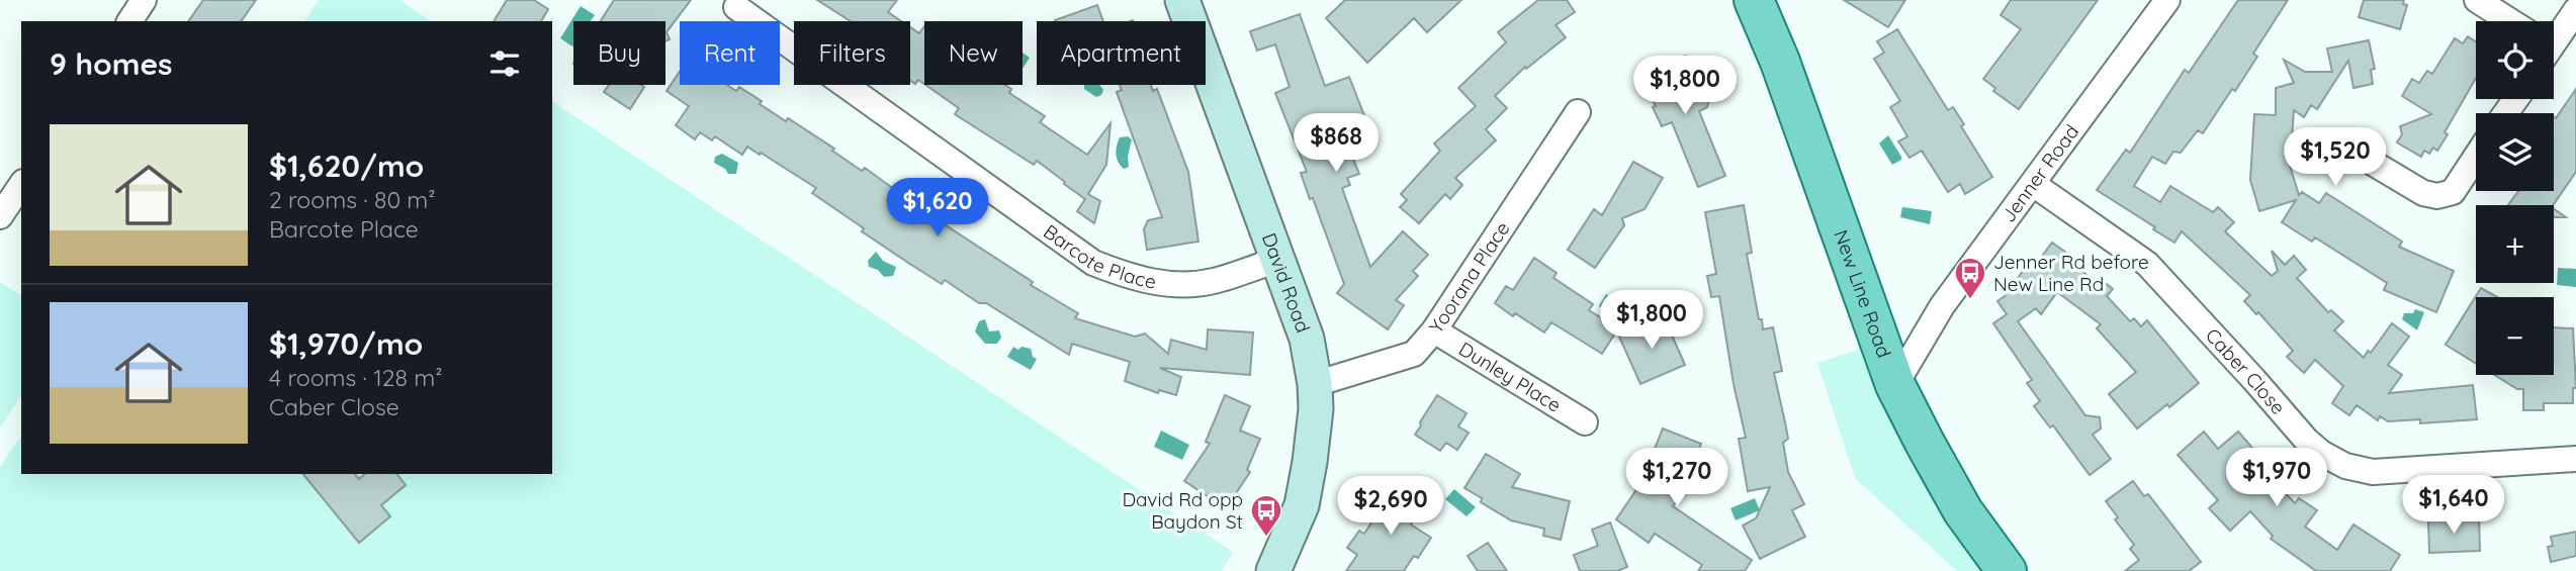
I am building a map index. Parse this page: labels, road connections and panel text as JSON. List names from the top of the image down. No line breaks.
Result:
{"streets":{"main road":["New Line Road"],"street":["Jenner Road","Barcote Place","Yoorana Place","David Road","Caber Close","Dunley Place"]},"crossings":[["Jenner Road","New Line Road"],["Jenner Road","Caber Close"],["Barcote Place","David Road"],["Yoorana Place","David Road"],["Yoorana Place","Dunley Place"]],"places":{"bus stop":["Jenner Rd before New Line Rd","David Rd opp Baydon St"]},"page":{"map_buttons":["+","−"],"chip":["Buy","Rent","Filters","New","Apartment"],"heading":"9 homes","price":["$1,800","$868","$1,520","$1,620","$1,800","$1,270","$1,970","$1,640","$2,690"],"list":[{"name":"$1,620/mo","note":"2 rooms · 80 m² · Barcote Place"},{"name":"$1,970/mo","note":"4 rooms · 128 m² · Caber Close"}]}}
